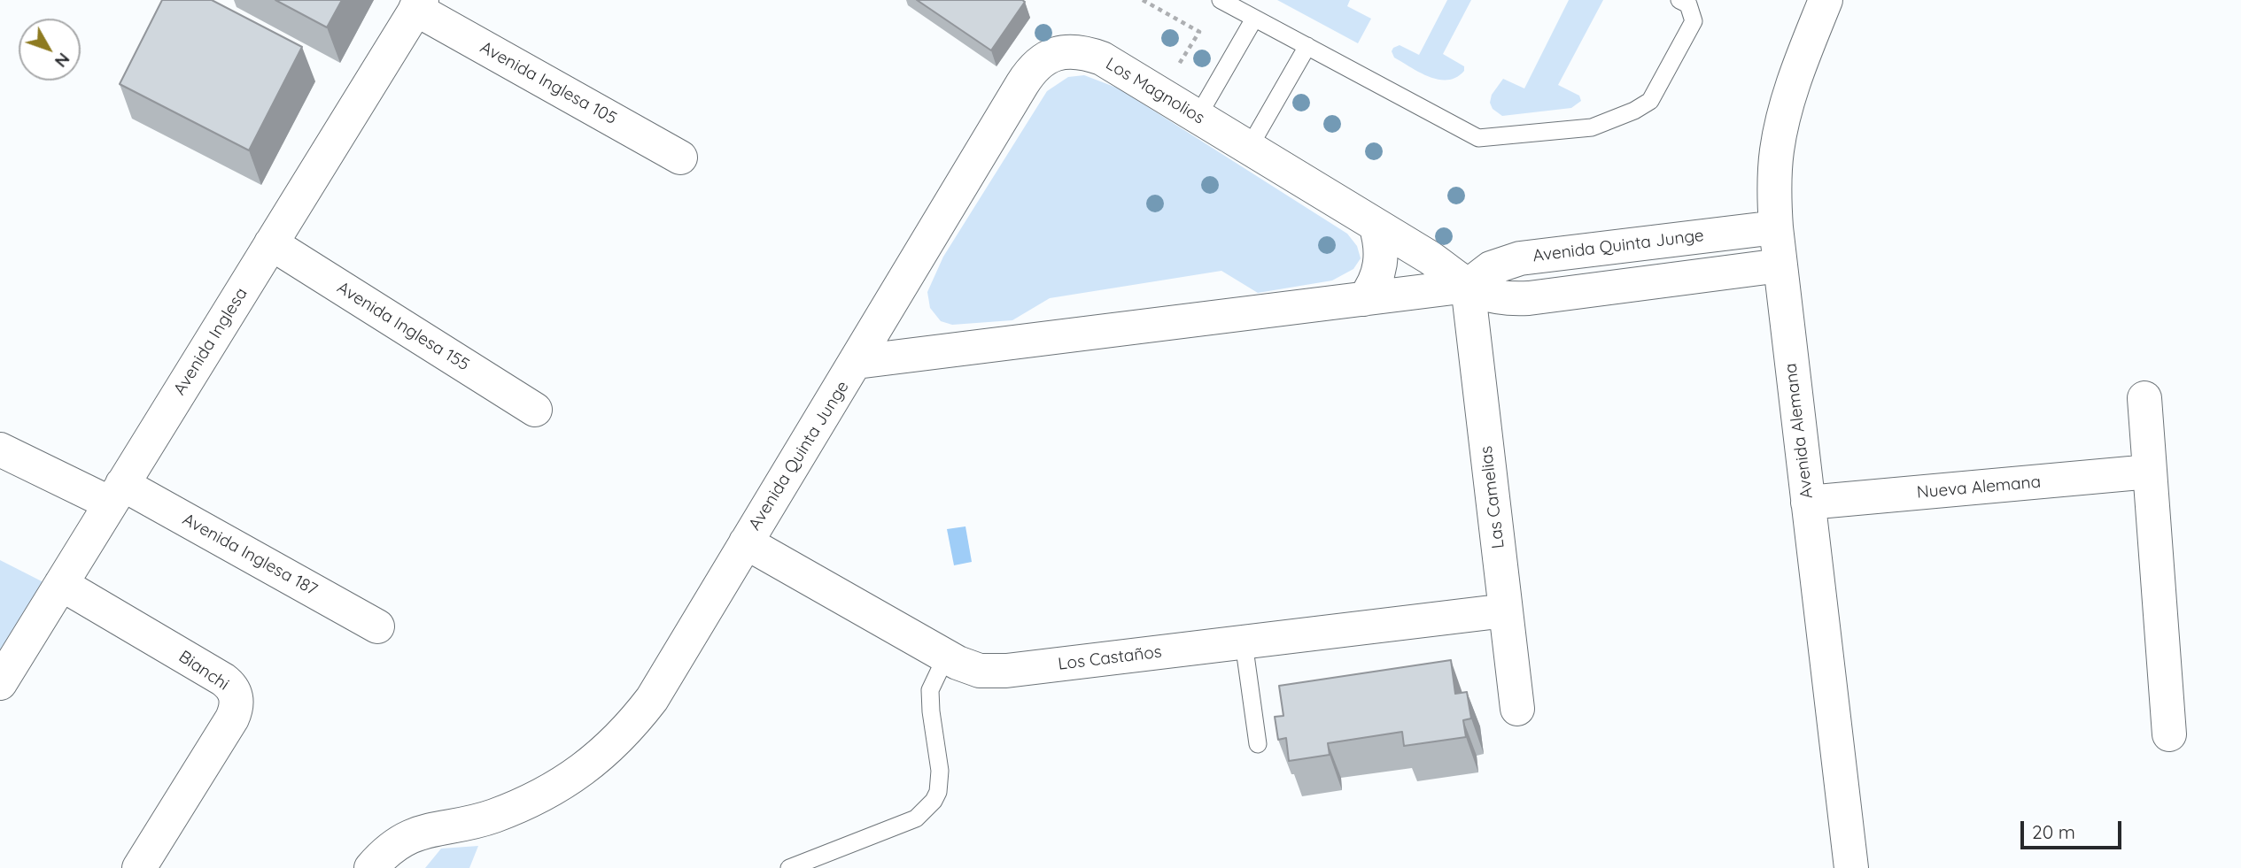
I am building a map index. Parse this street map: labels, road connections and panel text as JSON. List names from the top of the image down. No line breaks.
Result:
{"streets":{"street":["Avenida Inglesa 105","Los Magnolios","Avenida Quinta Junge","Avenida Inglesa 155","Avenida Inglesa","Avenida Alemana","Nueva Alemana","Las Camelias","Avenida Inglesa 187","Los Castaños","Bianchi"]},"crossings":[["Avenida Inglesa 105","Avenida Inglesa"],["Los Magnolios","Avenida Quinta Junge"],["Los Magnolios","Las Camelias"],["Avenida Quinta Junge","Avenida Alemana"],["Avenida Quinta Junge","Las Camelias"],["Avenida Quinta Junge","Los Castaños"],["Avenida Inglesa 155","Avenida Inglesa"],["Avenida Inglesa","Avenida Inglesa 187"],["Avenida Inglesa","Bianchi"],["Avenida Alemana","Nueva Alemana"],["Las Camelias","Los Castaños"]],"scale_bar":"20 m","north":"bottom right"}
